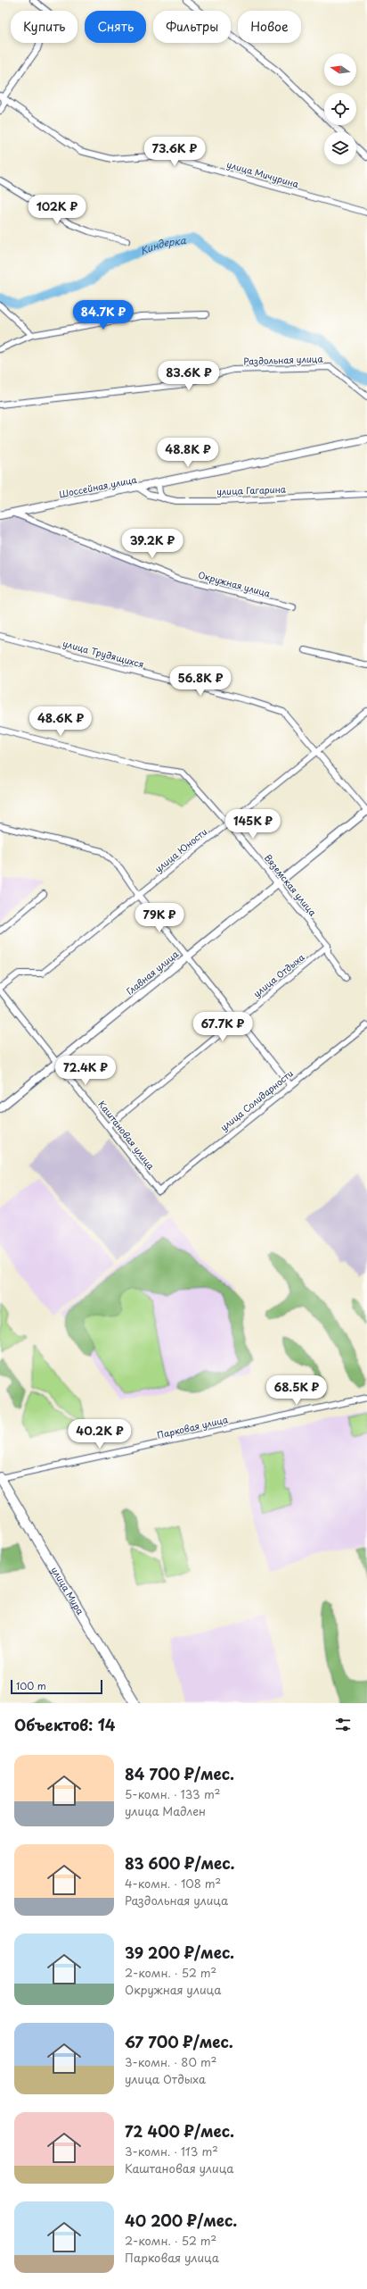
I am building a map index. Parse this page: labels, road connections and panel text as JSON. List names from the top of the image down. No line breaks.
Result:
{"streets":{"main road":["улица Мира"],"street":["улица Мичурина","Раздольная улица","Шоссейная улица","улица Гагарина","Окружная улица","улица Трудящихся","улица Юности","Вяземская улица","Главная улица","улица Отдыха","улица Солидарности","Каштановая улица","Парковая улица"]},"crossings":[["Шоссейная улица","улица Гагарина"],["Шоссейная улица","Окружная улица"],["улица Трудящихся","улица Юности"],["улица Трудящихся","Главная улица"],["улица Юности","Вяземская улица"],["улица Юности","Каштановая улица"],["Вяземская улица","Главная улица"],["Вяземская улица","улица Отдыха"],["Главная улица","Каштановая улица"],["улица Отдыха","Каштановая улица"],["улица Солидарности","Каштановая улица"],["Парковая улица","улица Мира"]],"water":["Киндерка"],"scale_bar":"100 m","north":"left","page":{"chip":["Купить","Снять","Фильтры","Новое"],"price":["73.6K ₽","102K ₽","84.7K ₽","83.6K ₽","48.8K ₽","39.2K ₽","56.8K ₽","48.6K ₽","145K ₽","79K ₽","67.7K ₽","72.4K ₽","68.5K ₽","40.2K ₽"],"scale":"100 m","heading":"Объектов: 14","list":[{"name":"84 700 ₽/мес.","note":"5-комн. · 133 m² · улица Мадлен"},{"name":"83 600 ₽/мес.","note":"4-комн. · 108 m² · Раздольная улица"},{"name":"39 200 ₽/мес.","note":"2-комн. · 52 m² · Окружная улица"},{"name":"67 700 ₽/мес.","note":"3-комн. · 80 m² · улица Отдыха"},{"name":"72 400 ₽/мес.","note":"3-комн. · 113 m² · Каштановая улица"},{"name":"40 200 ₽/мес.","note":"2-комн. · 52 m² · Парковая улица"}]}}
